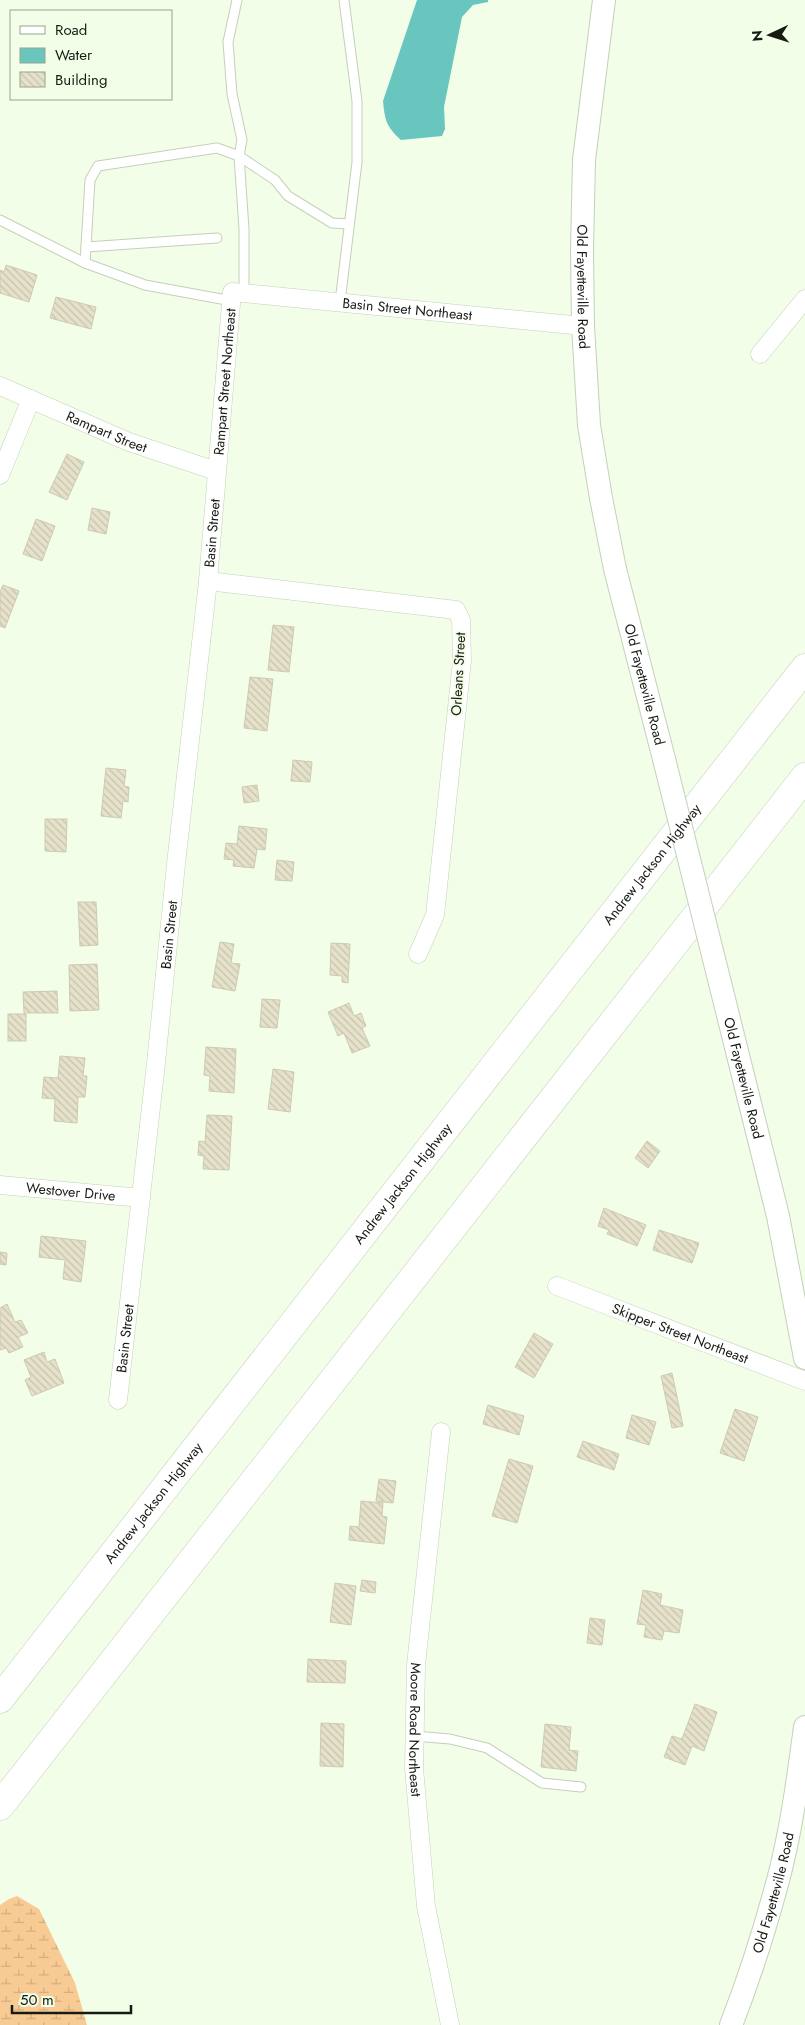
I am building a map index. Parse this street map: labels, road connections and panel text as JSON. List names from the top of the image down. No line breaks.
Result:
{"streets":{"highway":["Andrew Jackson Highway"],"street":["Old Fayetteville Road","Basin Street Northeast","Rampart Street Northeast","Rampart Street","Basin Street","Orleans Street","Westover Drive","Skipper Street Northeast","Moore Road Northeast"]},"crossings":[["Old Fayetteville Road","Basin Street Northeast"],["Basin Street Northeast","Rampart Street Northeast"],["Rampart Street Northeast","Rampart Street"],["Rampart Street Northeast","Basin Street"],["Rampart Street","Basin Street"],["Basin Street","Orleans Street"],["Basin Street","Westover Drive"]],"legend":["Road","Water","Building"],"scale_bar":"50 m","north":"left"}
